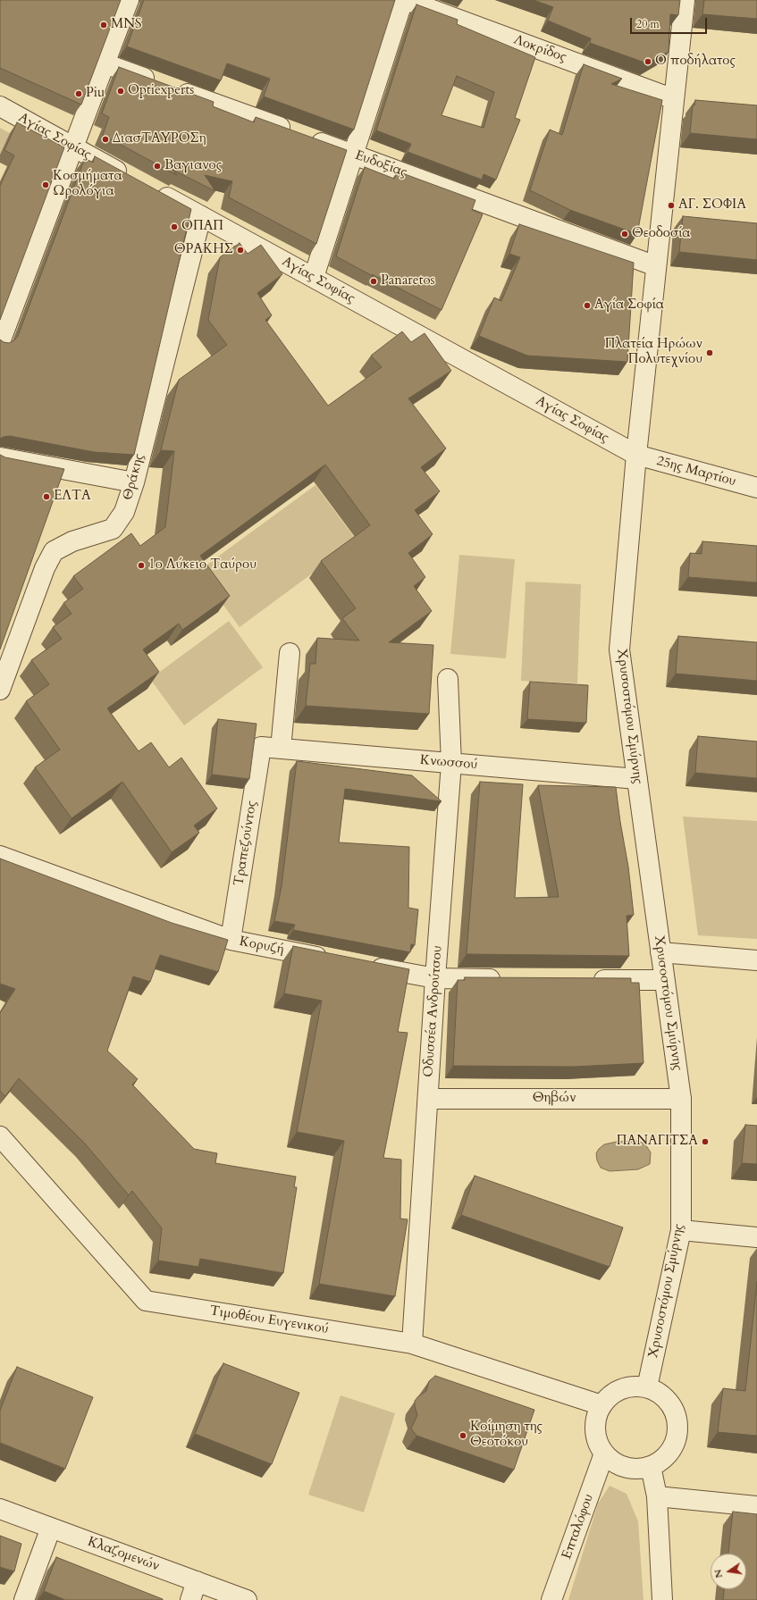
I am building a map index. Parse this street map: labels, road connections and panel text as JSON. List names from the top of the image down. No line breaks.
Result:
{"streets":{"street":["Λοκρίδος","Αγίας Σοφίας","Ευδοξίας","25ης Μαρτίου","Θράκης","Χρυσοστόμου Σμύρνης","Κνωσσού","Τραπεζούντος","Κορυζή","Οδυσσέα Ανδρούτσου","Θηβών","Τιμοθέου Ευγενικού","Επταλόφου","Κλαζομενών"]},"crossings":[["Λοκρίδος","Χρυσοστόμου Σμύρνης"],["Αγίας Σοφίας","25ης Μαρτίου"],["Αγίας Σοφίας","Θράκης"],["Αγίας Σοφίας","Χρυσοστόμου Σμύρνης"],["Ευδοξίας","Χρυσοστόμου Σμύρνης"],["25ης Μαρτίου","Χρυσοστόμου Σμύρνης"],["Χρυσοστόμου Σμύρνης","Κνωσσού"],["Χρυσοστόμου Σμύρνης","Θηβών"],["Χρυσοστόμου Σμύρνης","Τιμοθέου Ευγενικού"],["Χρυσοστόμου Σμύρνης","Επταλόφου"],["Κνωσσού","Τραπεζούντος"],["Κνωσσού","Οδυσσέα Ανδρούτσου"],["Τραπεζούντος","Κορυζή"],["Οδυσσέα Ανδρούτσου","Θηβών"],["Οδυσσέα Ανδρούτσου","Τιμοθέου Ευγενικού"],["Τιμοθέου Ευγενικού","Επταλόφου"]],"places":["MNS","Ο ποδήλατος","Optiexperts","Piu","ΔιασΤΑΥΡΟΣη","Βαγιανος","Κοσμήματα Ωρολόγια","ΑΓ. ΣΟΦΙΑ","ΟΠΑΠ","Θεοδοσία","ΘΡΑΚΗΣ","Panaretos","Αγία Σοφία","Πλατεία Ηρώων Πολυτεχνίου","ΕΛΤΑ","1ο Λύκειο Ταύρου","ΠΑΝΑΓΙΤΣΑ","Κοίμηση της Θεοτόκου"],"scale_bar":"20 m","north":"left"}
